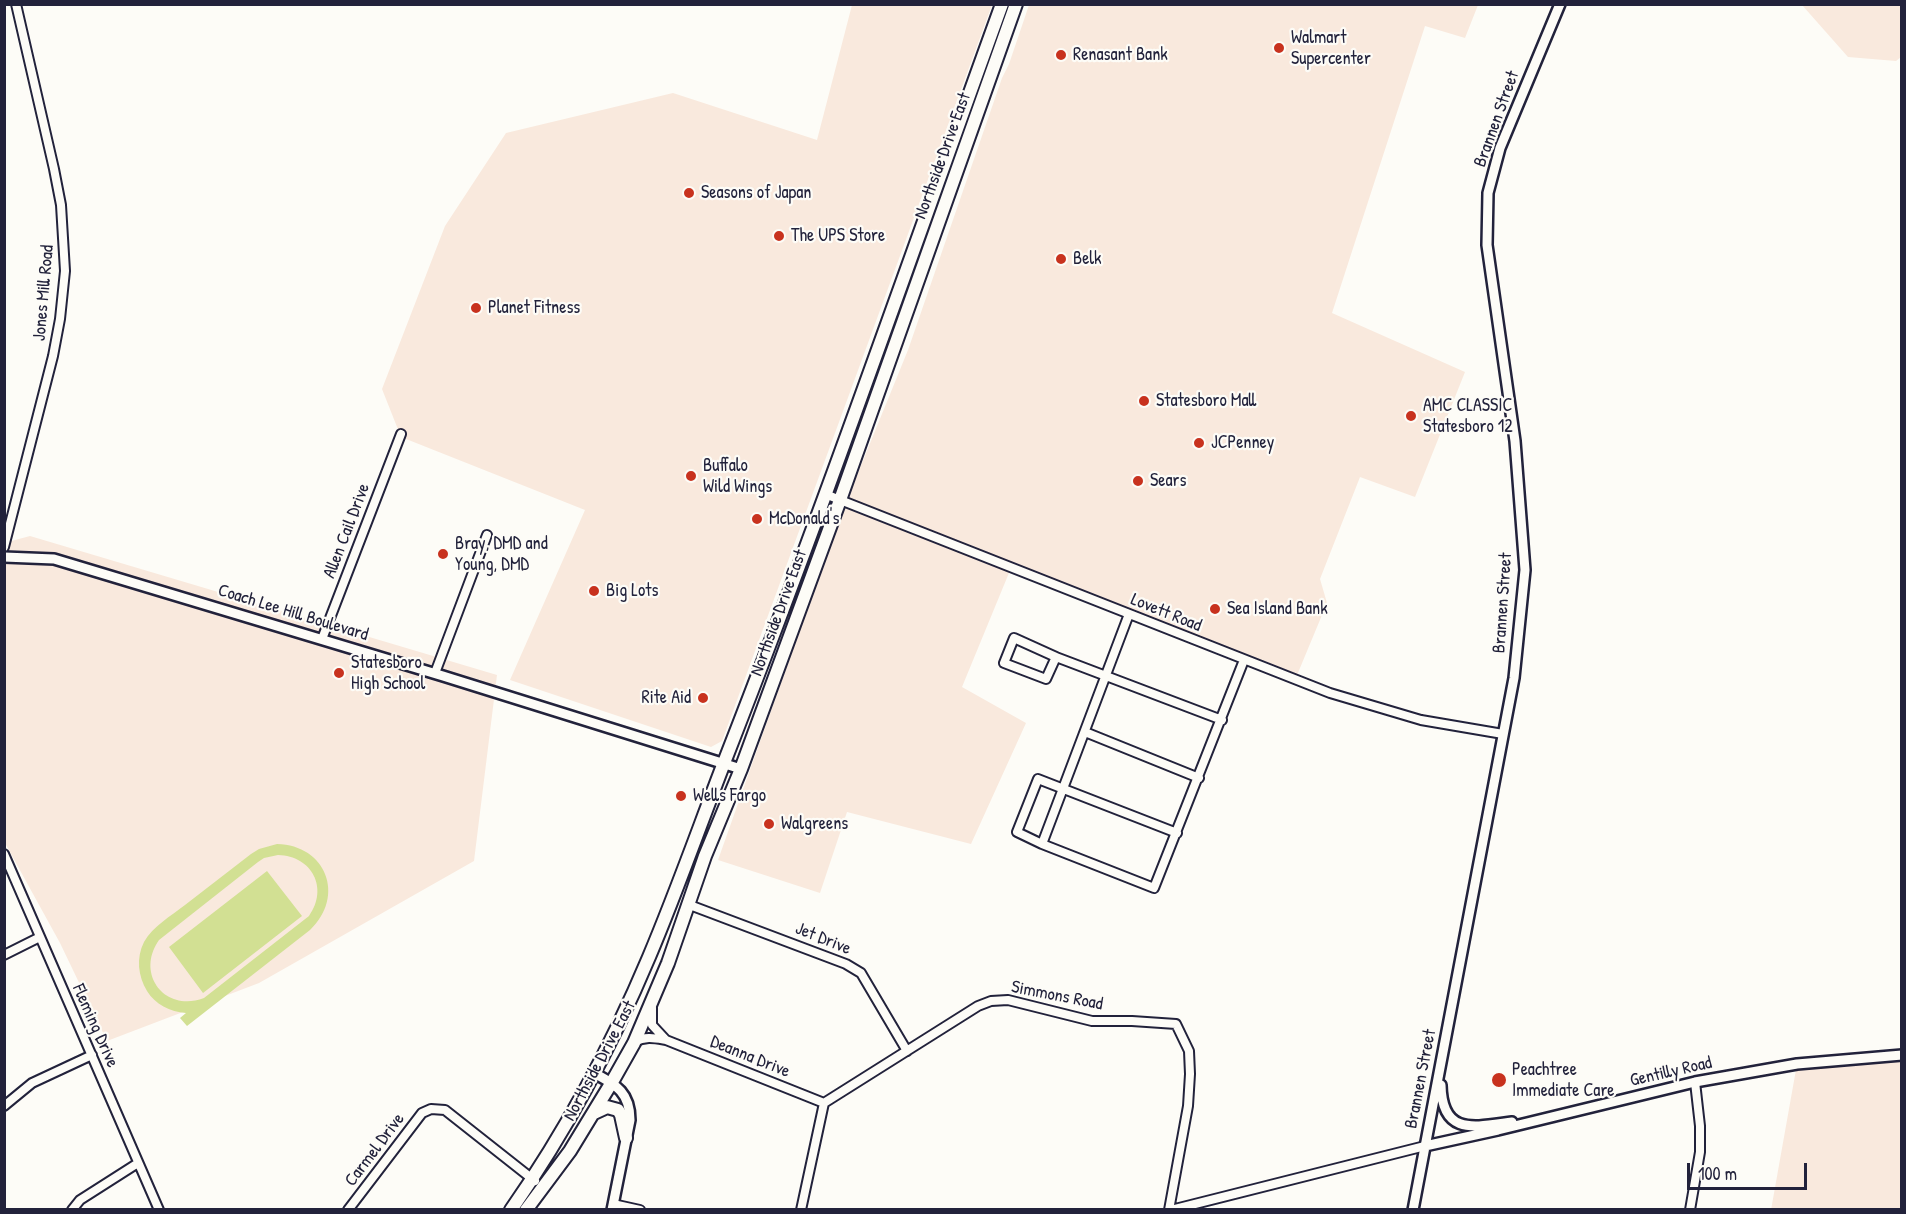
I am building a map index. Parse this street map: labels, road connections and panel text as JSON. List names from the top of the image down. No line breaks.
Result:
{"streets":{"main road":["Northside Drive East"],"street":["Brannen Street","Jones Mill Road","Allen Cail Drive","Coach Lee Hill Boulevard","Lovett Road","Jet Drive","Simmons Road","Fleming Drive","Deanna Drive","Gentilly Road","Carmel Drive"]},"crossings":[["Brannen Street","Lovett Road"],["Brannen Street","Gentilly Road"],["Northside Drive East","Coach Lee Hill Boulevard"],["Northside Drive East","Lovett Road"],["Northside Drive East","Jet Drive"],["Northside Drive East","Deanna Drive"],["Northside Drive East","Carmel Drive"],["Allen Cail Drive","Coach Lee Hill Boulevard"],["Jet Drive","Simmons Road"],["Simmons Road","Deanna Drive"],["Simmons Road","Gentilly Road"]],"places":["Walmart Supercenter","Renasant Bank","Seasons of Japan","The UPS Store","Belk","Planet Fitness","Statesboro Mall","AMC CLASSIC Statesboro 12","JCPenney","Buffalo Wild Wings","Sears","McDonald's","Bray, DMD and Young, DMD","Big Lots","Sea Island Bank","Statesboro High School","Rite Aid","Wells Fargo","Walgreens","Peachtree Immediate Care"],"scale_bar":"100 m"}
